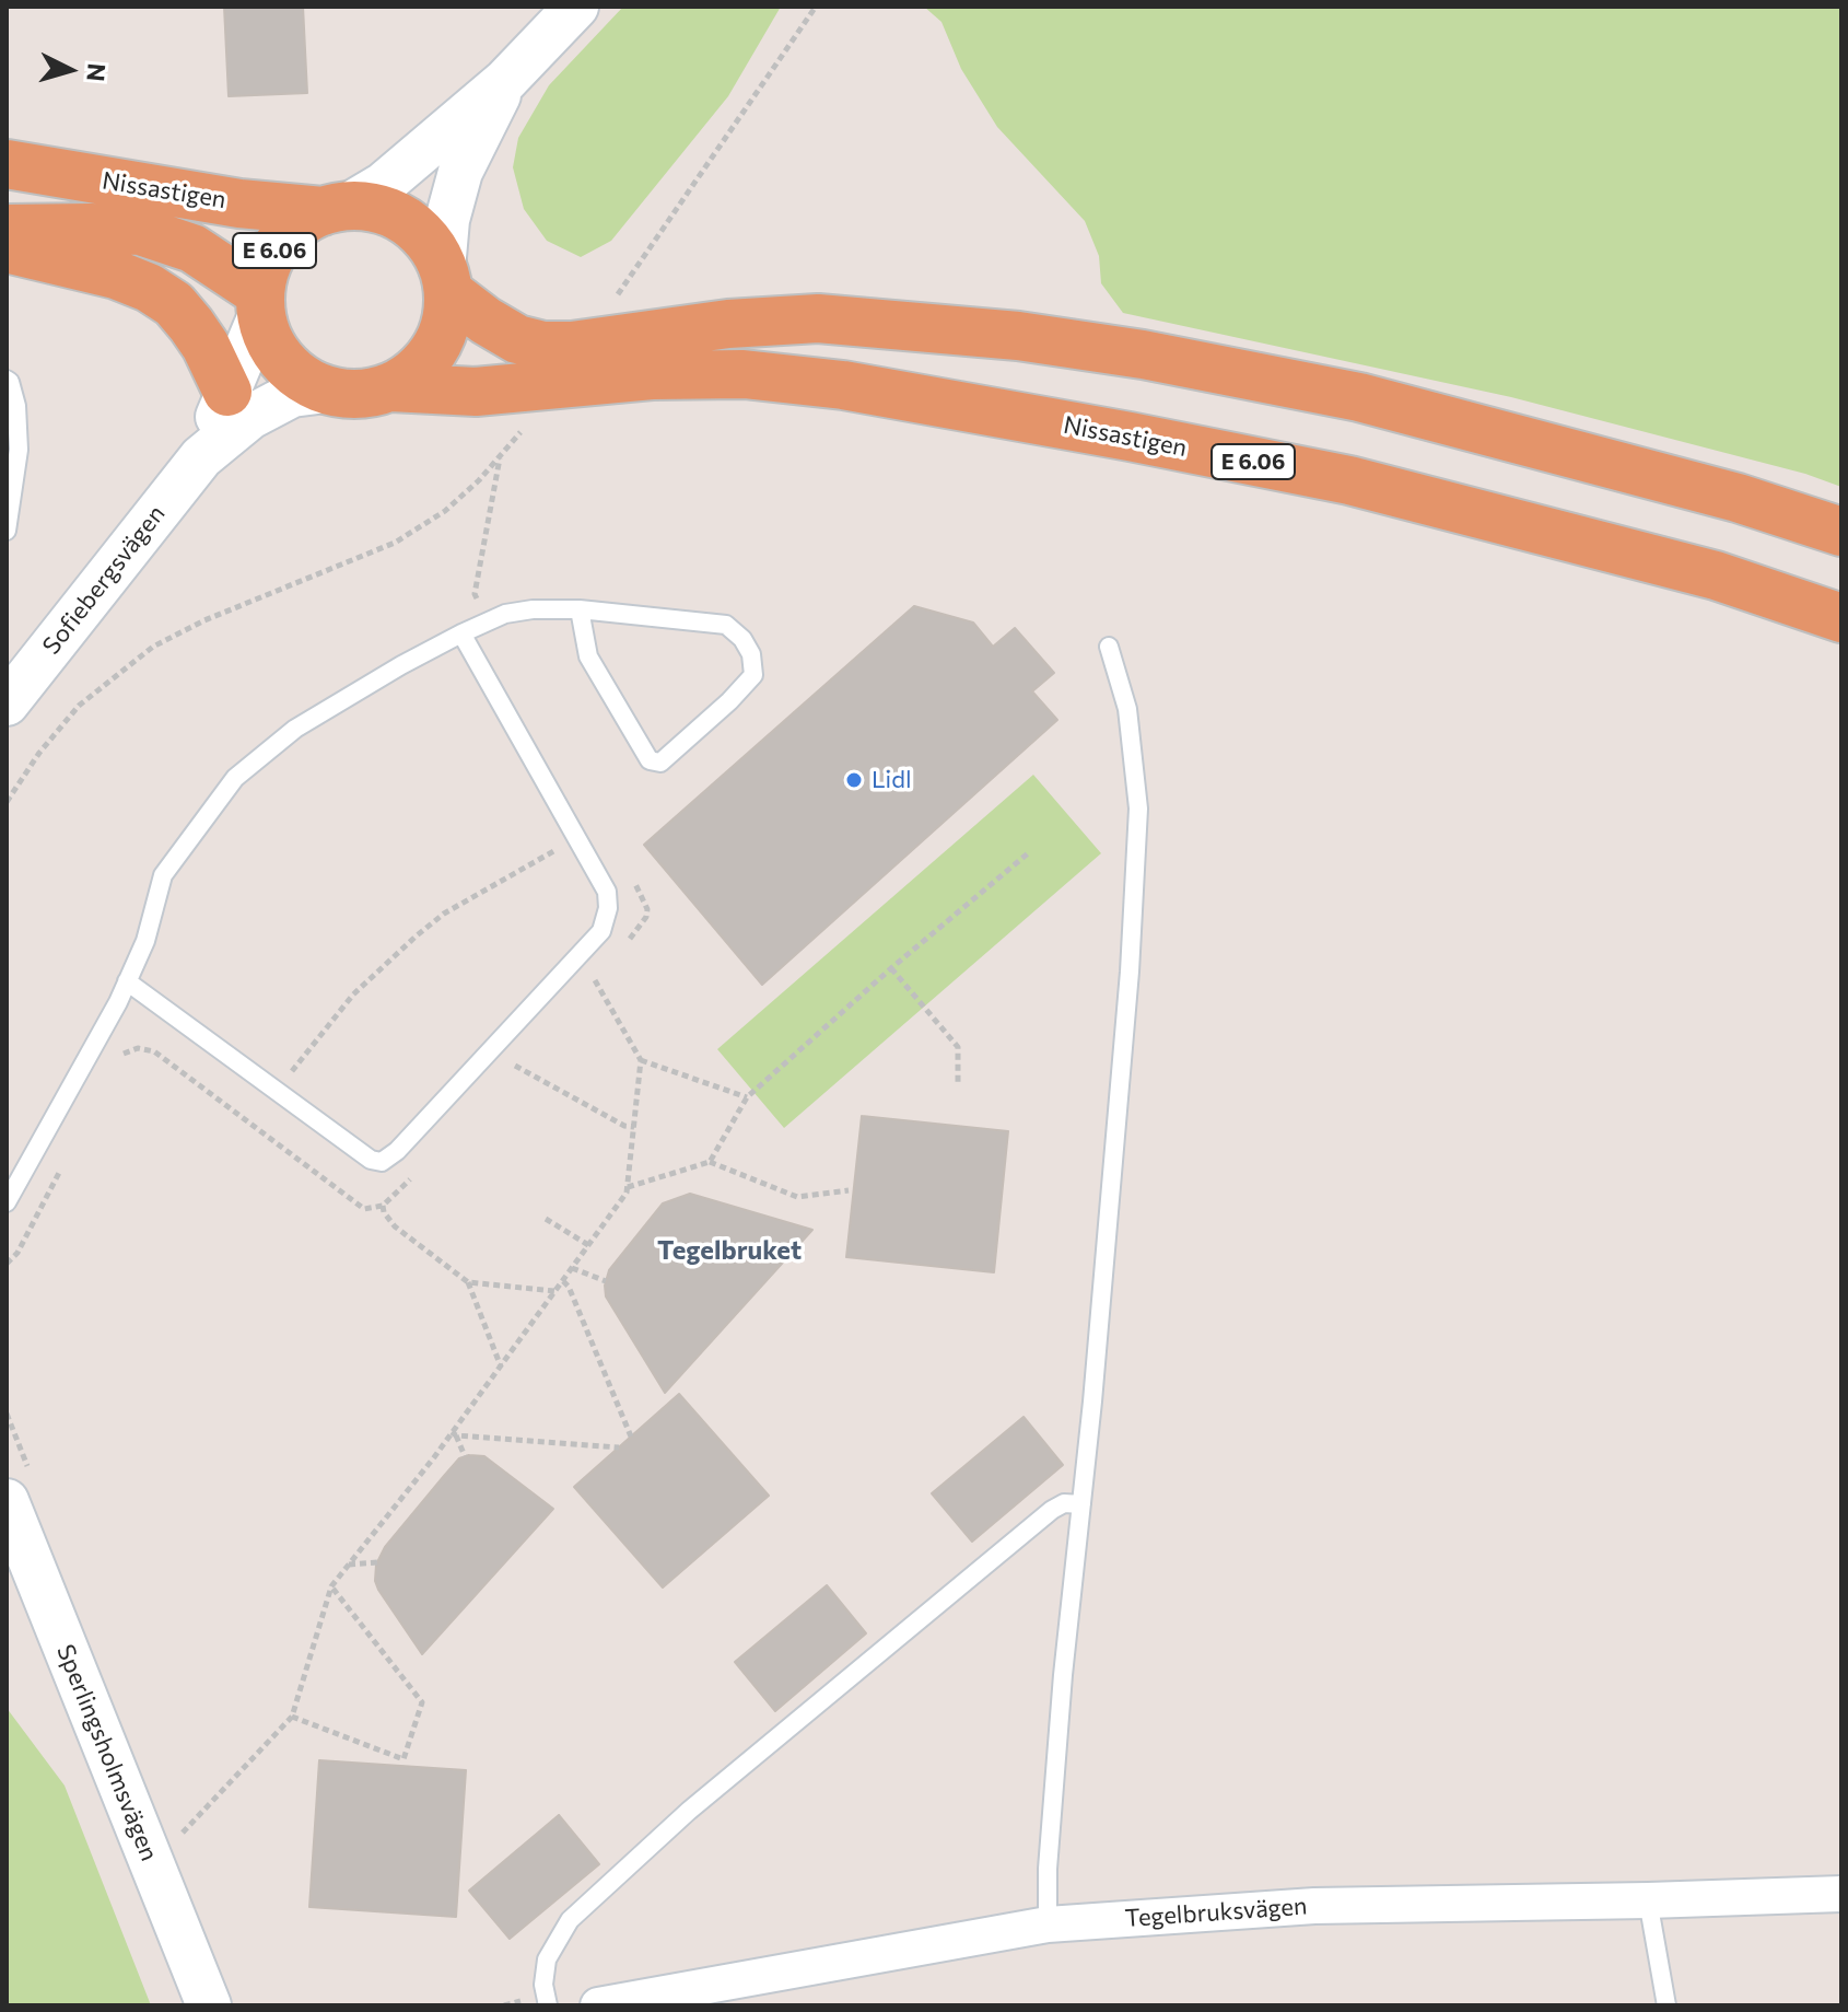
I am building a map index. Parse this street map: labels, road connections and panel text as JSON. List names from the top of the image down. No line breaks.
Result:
{"streets":{"highway":["Nissastigen","E 6.06"],"street":["Sofiebergsvägen","Sperlingsholmsvägen","Tegelbruksvägen"]},"crossings":[["Nissastigen","E 6.06"],["Nissastigen","Sofiebergsvägen"],["E 6.06","Sofiebergsvägen"]],"districts":["Tegelbruket"],"places":["Lidl"],"north":"right"}
